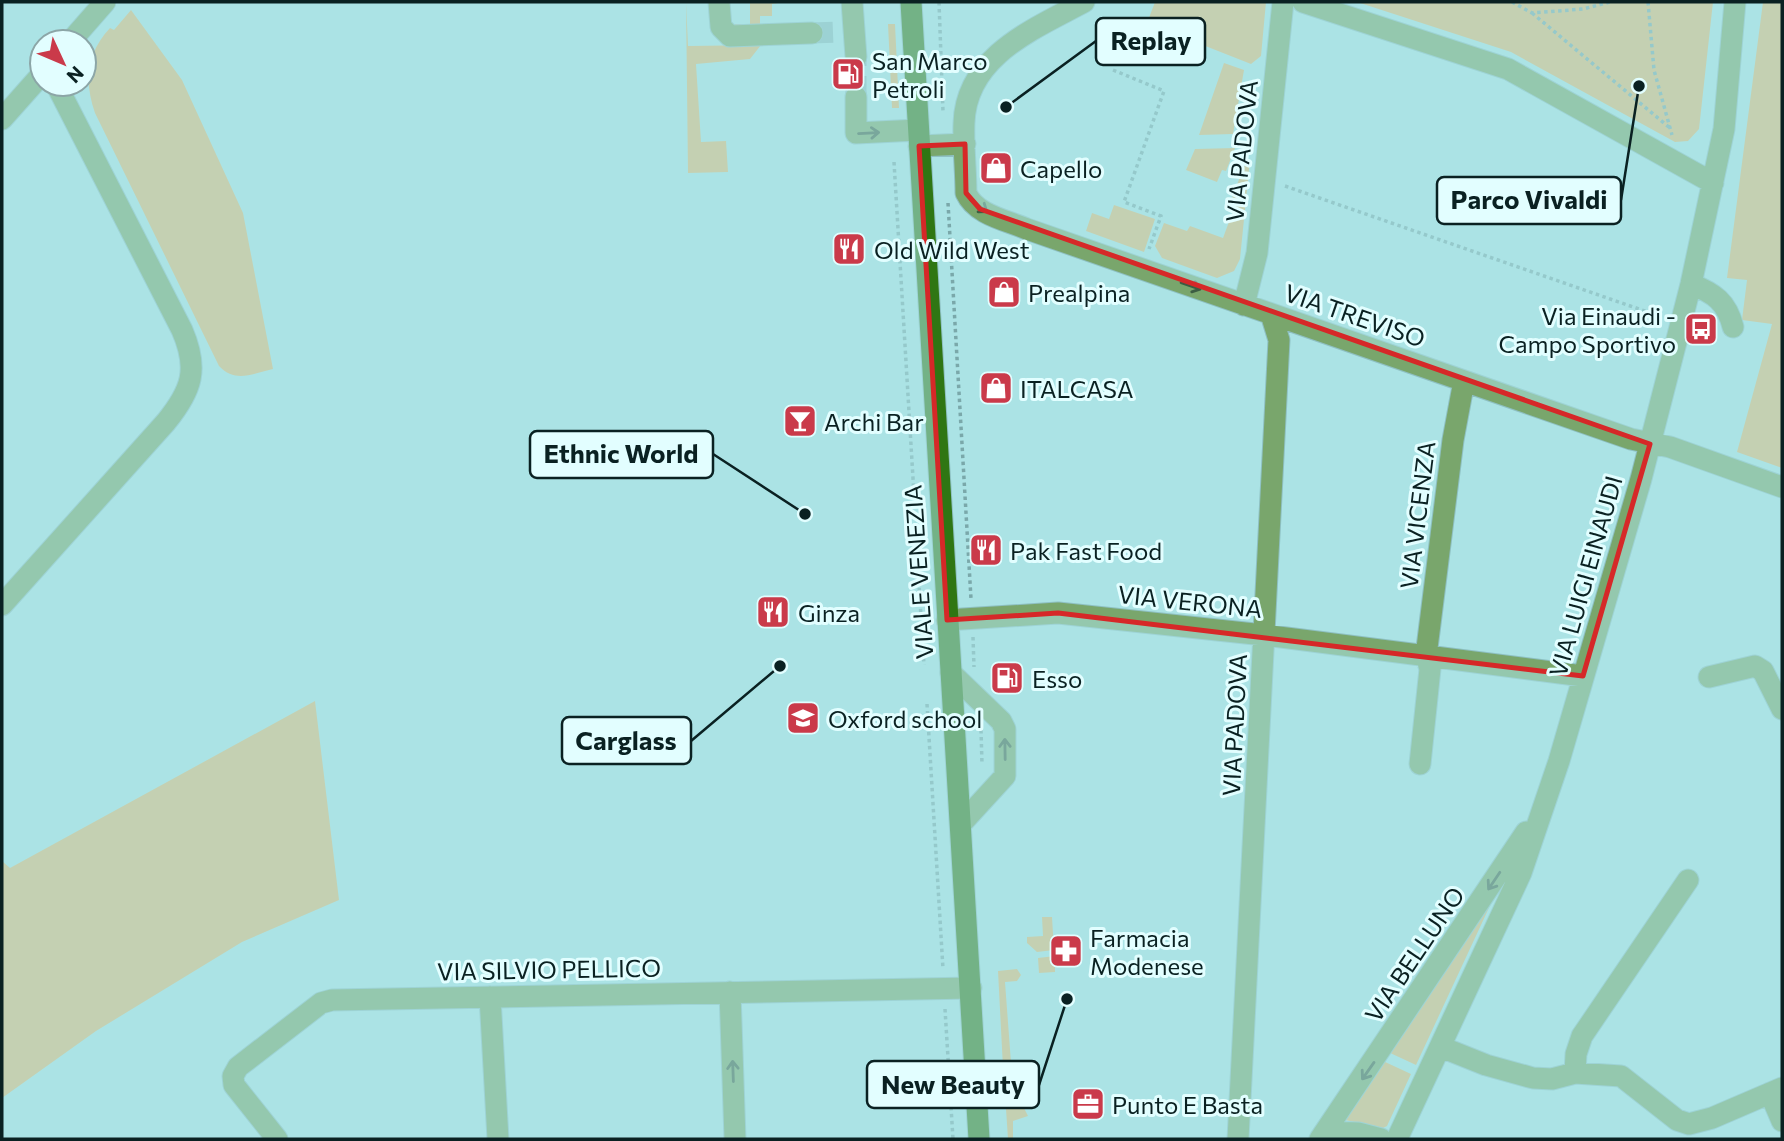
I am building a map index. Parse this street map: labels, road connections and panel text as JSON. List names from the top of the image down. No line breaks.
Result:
{"streets":{"main road":["VIALE VENEZIA"],"street":["VIA PADOVA","VIA TREVISO","VIA VICENZA","VIA LUIGI EINAUDI","VIA VERONA","VIA BELLUNO","VIA SILVIO PELLICO"]},"crossings":[["VIA PADOVA","VIA TREVISO"],["VIA PADOVA","VIA VERONA"],["VIA TREVISO","VIA VICENZA"],["VIA TREVISO","VIA LUIGI EINAUDI"],["VIA VICENZA","VIA VERONA"],["VIALE VENEZIA","VIA VERONA"],["VIALE VENEZIA","VIA SILVIO PELLICO"],["VIA LUIGI EINAUDI","VIA VERONA"],["VIA LUIGI EINAUDI","VIA BELLUNO"]],"places":{"fuel station":["San Marco Petroli","Esso"],"other":["Parco Vivaldi","Replay","Ethnic World","Carglass","New Beauty"],"shop":["Capello","Prealpina","ITALCASA"],"restaurant":["Old Wild West","Pak Fast Food","Ginza"],"bus stop":["Via Einaudi - Campo Sportivo"],"bar":["Archi Bar"],"school or university":["Oxford school"],"pharmacy":["Farmacia Modenese"],"office":["Punto E Basta"]},"north":"bottom right"}
